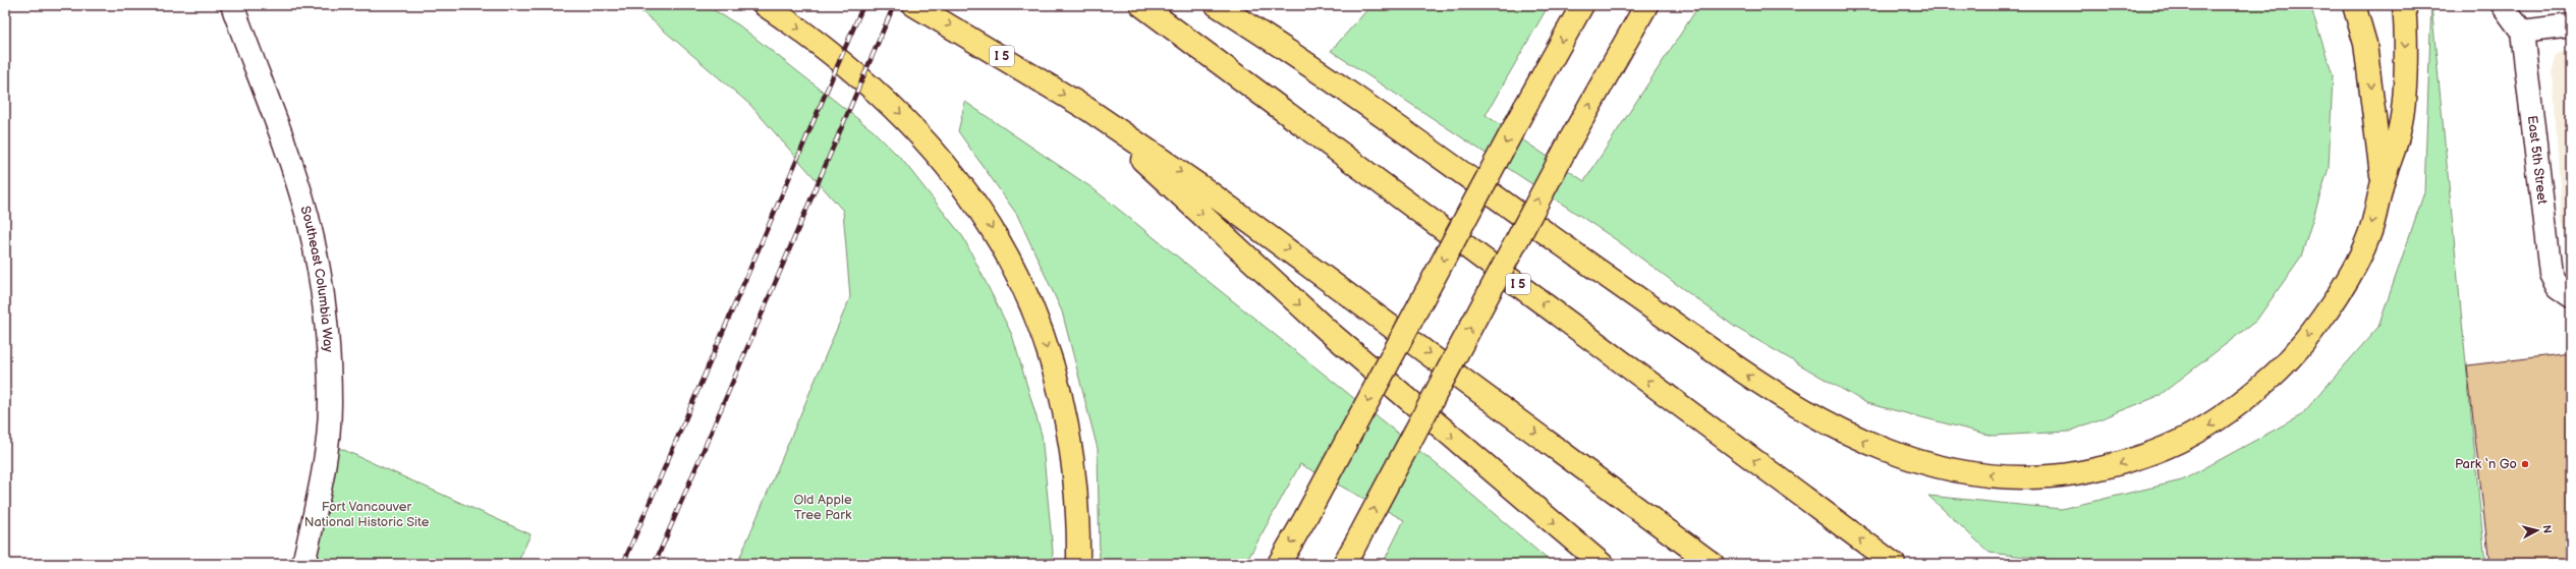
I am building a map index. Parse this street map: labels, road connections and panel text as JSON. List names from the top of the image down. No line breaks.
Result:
{"streets":{"highway":["I 5"],"street":["East 5th Street","Southeast Columbia Way"]},"parks":["Old Apple Tree Park","Fort Vancouver National Historic Site"],"places":["Park ‘n Go"],"north":"right"}
